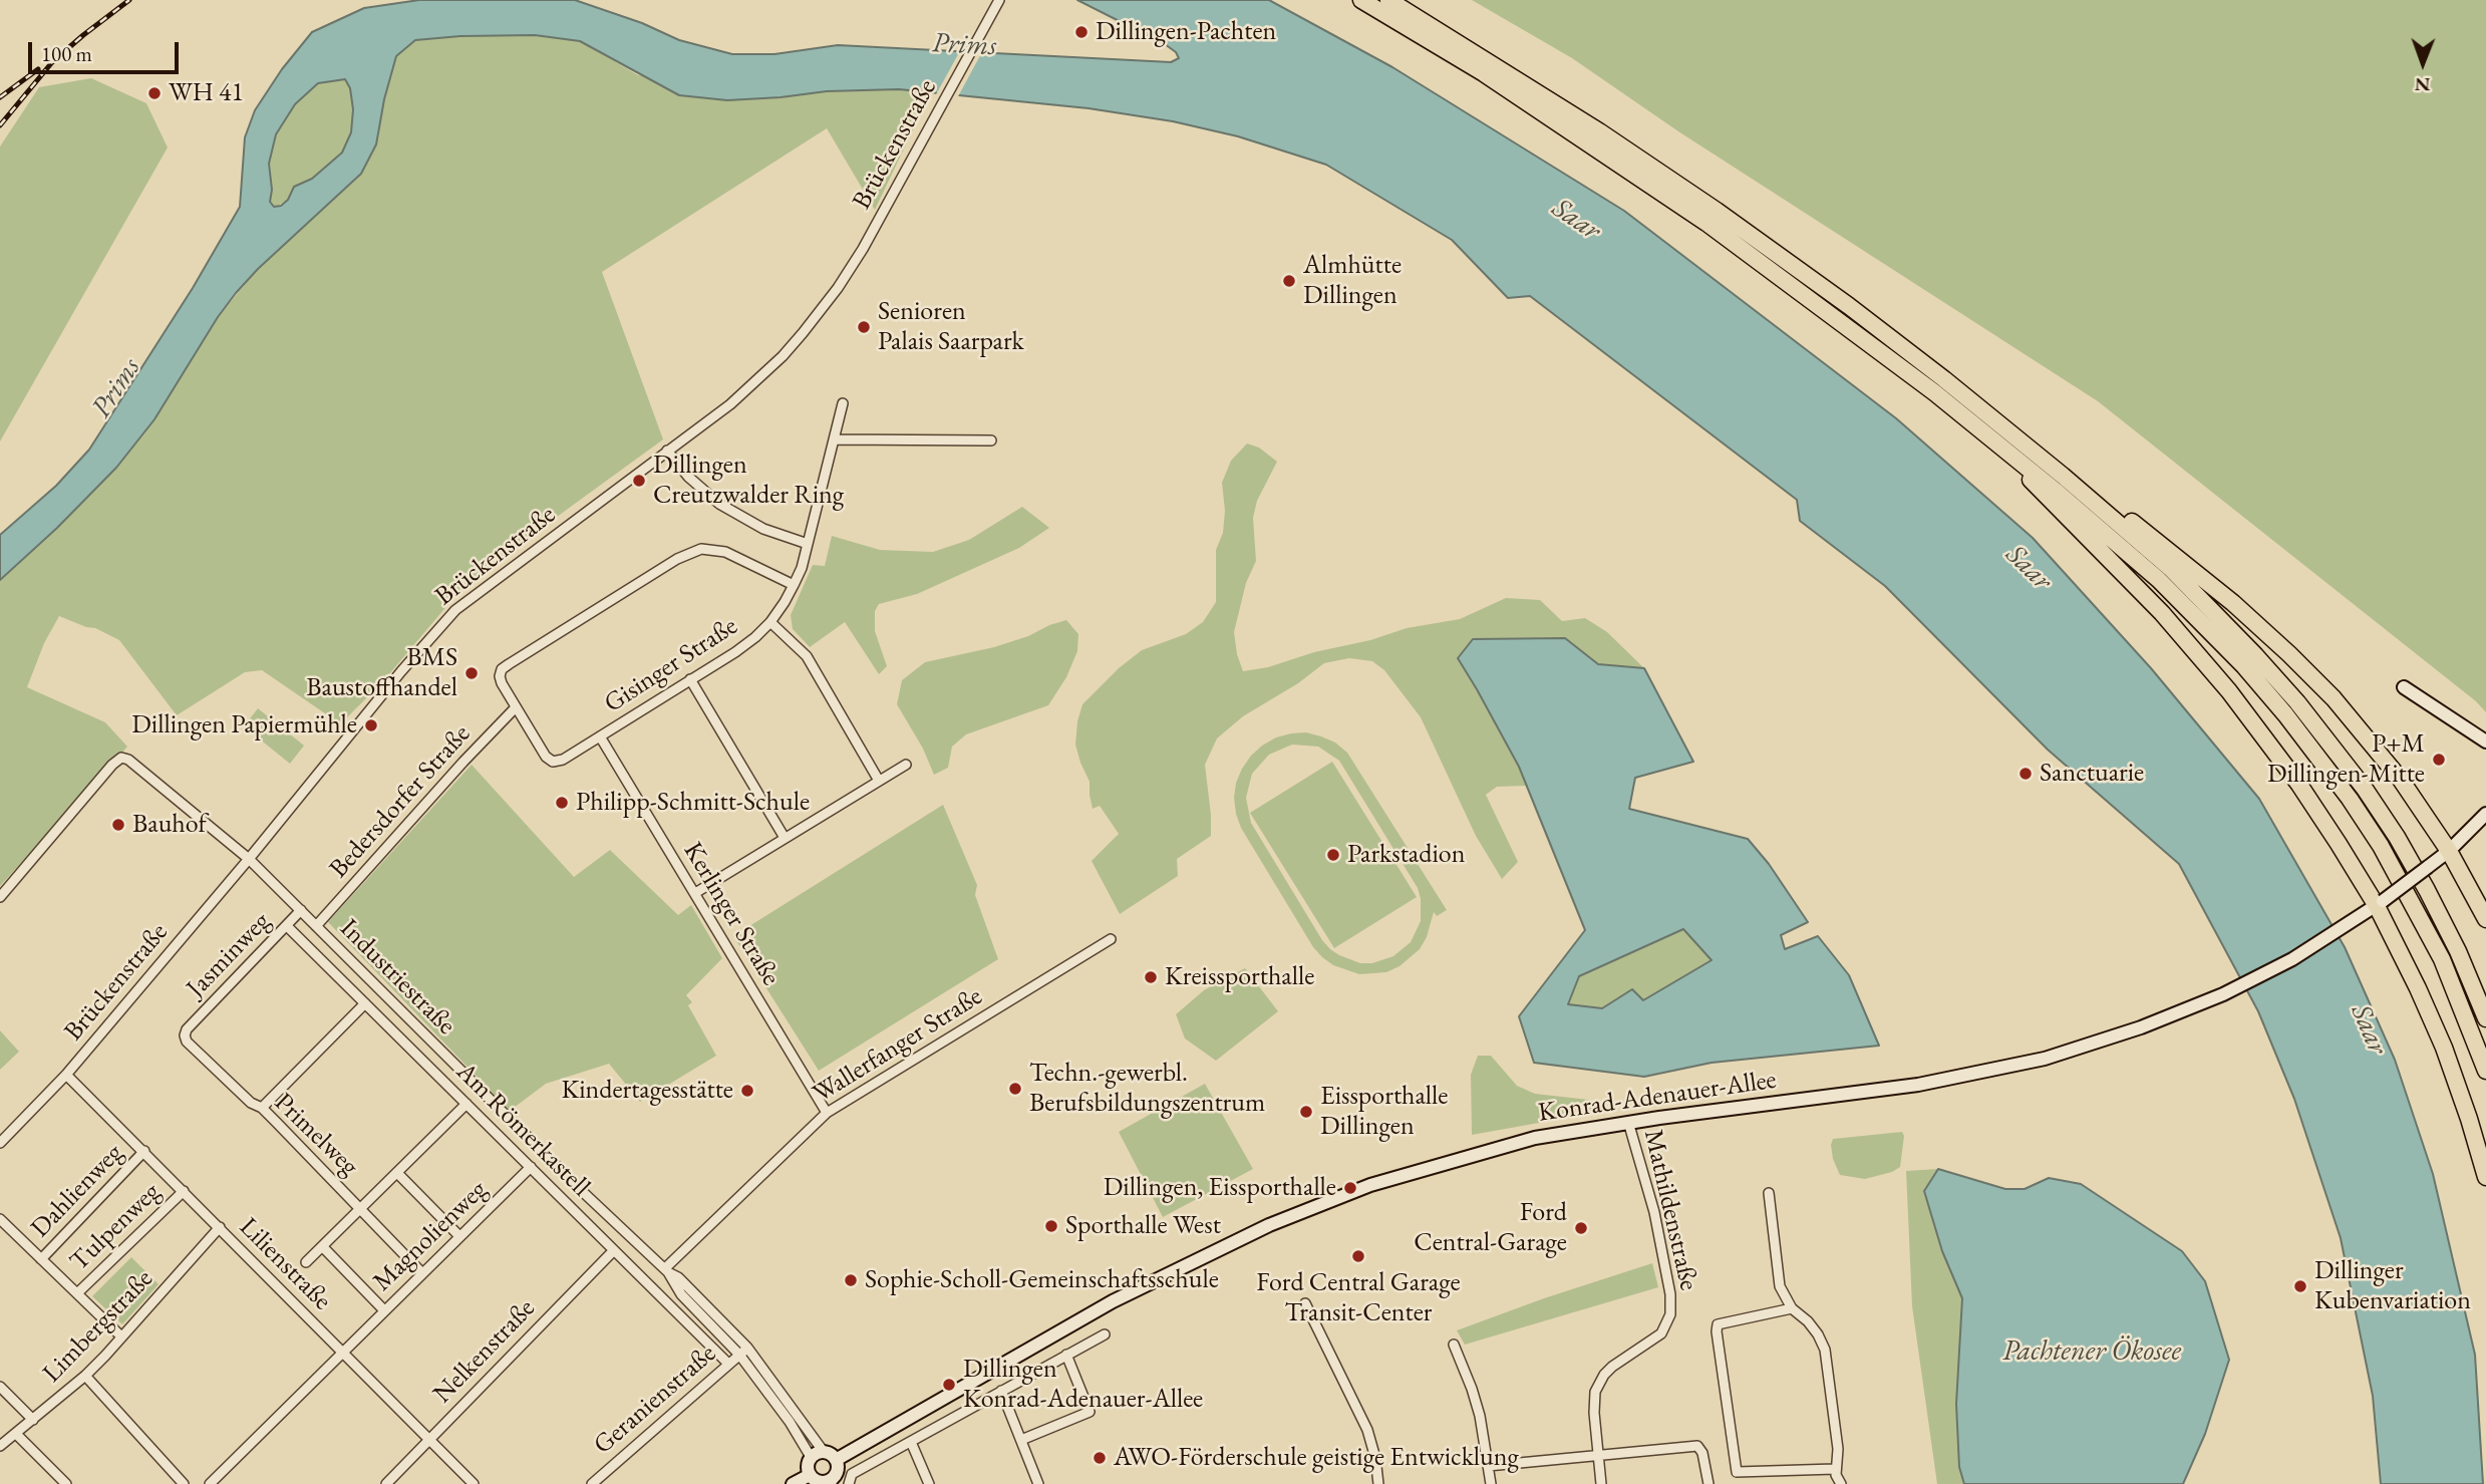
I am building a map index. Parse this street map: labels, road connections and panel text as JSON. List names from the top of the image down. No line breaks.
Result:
{"streets":{"street":["Brückenstraße","Gisinger Straße","Bedersdorfer Straße","Kerlinger Straße","Jasminweg","Industriestraße","Wallerfanger Straße","Konrad-Adenauer-Allee","Am Römerkastell","Primelweg","Dahlienweg","Mathildenstraße","Tulpenweg","Magnolienweg","Lilienstraße","Limbergstraße","Nelkenstraße","Geranienstraße"]},"crossings":[["Brückenstraße","Industriestraße"],["Brückenstraße","Lilienstraße"],["Gisinger Straße","Bedersdorfer Straße"],["Gisinger Straße","Kerlinger Straße"],["Bedersdorfer Straße","Industriestraße"],["Kerlinger Straße","Wallerfanger Straße"],["Jasminweg","Industriestraße"],["Jasminweg","Am Römerkastell"],["Jasminweg","Primelweg"],["Industriestraße","Wallerfanger Straße"],["Industriestraße","Konrad-Adenauer-Allee"],["Industriestraße","Geranienstraße"],["Konrad-Adenauer-Allee","Mathildenstraße"],["Am Römerkastell","Magnolienweg"],["Am Römerkastell","Nelkenstraße"],["Am Römerkastell","Geranienstraße"],["Primelweg","Magnolienweg"],["Dahlienweg","Lilienstraße"],["Tulpenweg","Lilienstraße"],["Magnolienweg","Lilienstraße"],["Lilienstraße","Limbergstraße"],["Lilienstraße","Nelkenstraße"]],"water":["Prims","Saar","Pachtener Ökosee"],"places":["Dillingen-Pachten","WH 41","Almhütte Dillingen","Senioren Palais Saarpark","Dillingen Creutzwalder Ring","BMS Baustoffhandel","Dillingen Papiermühle","P+M Dillingen-Mitte","Sanctuarie","Philipp-Schmitt-Schule","Bauhof","Parkstadion","Kreissporthalle","Techn.-gewerbl. Berufsbildungszentrum","Kindertagesstätte","Eissporthalle Dillingen","Dillingen, Eissporthalle","Sporthalle West","Ford Central-Garage","Ford Central Garage Transit-Center","Sophie-Scholl-Gemeinschaftsschule","Dillinger Kubenvariation","Dillingen Konrad-Adenauer-Allee","AWO-Förderschule geistige Entwicklung"],"scale_bar":"100 m","north":"bottom"}
